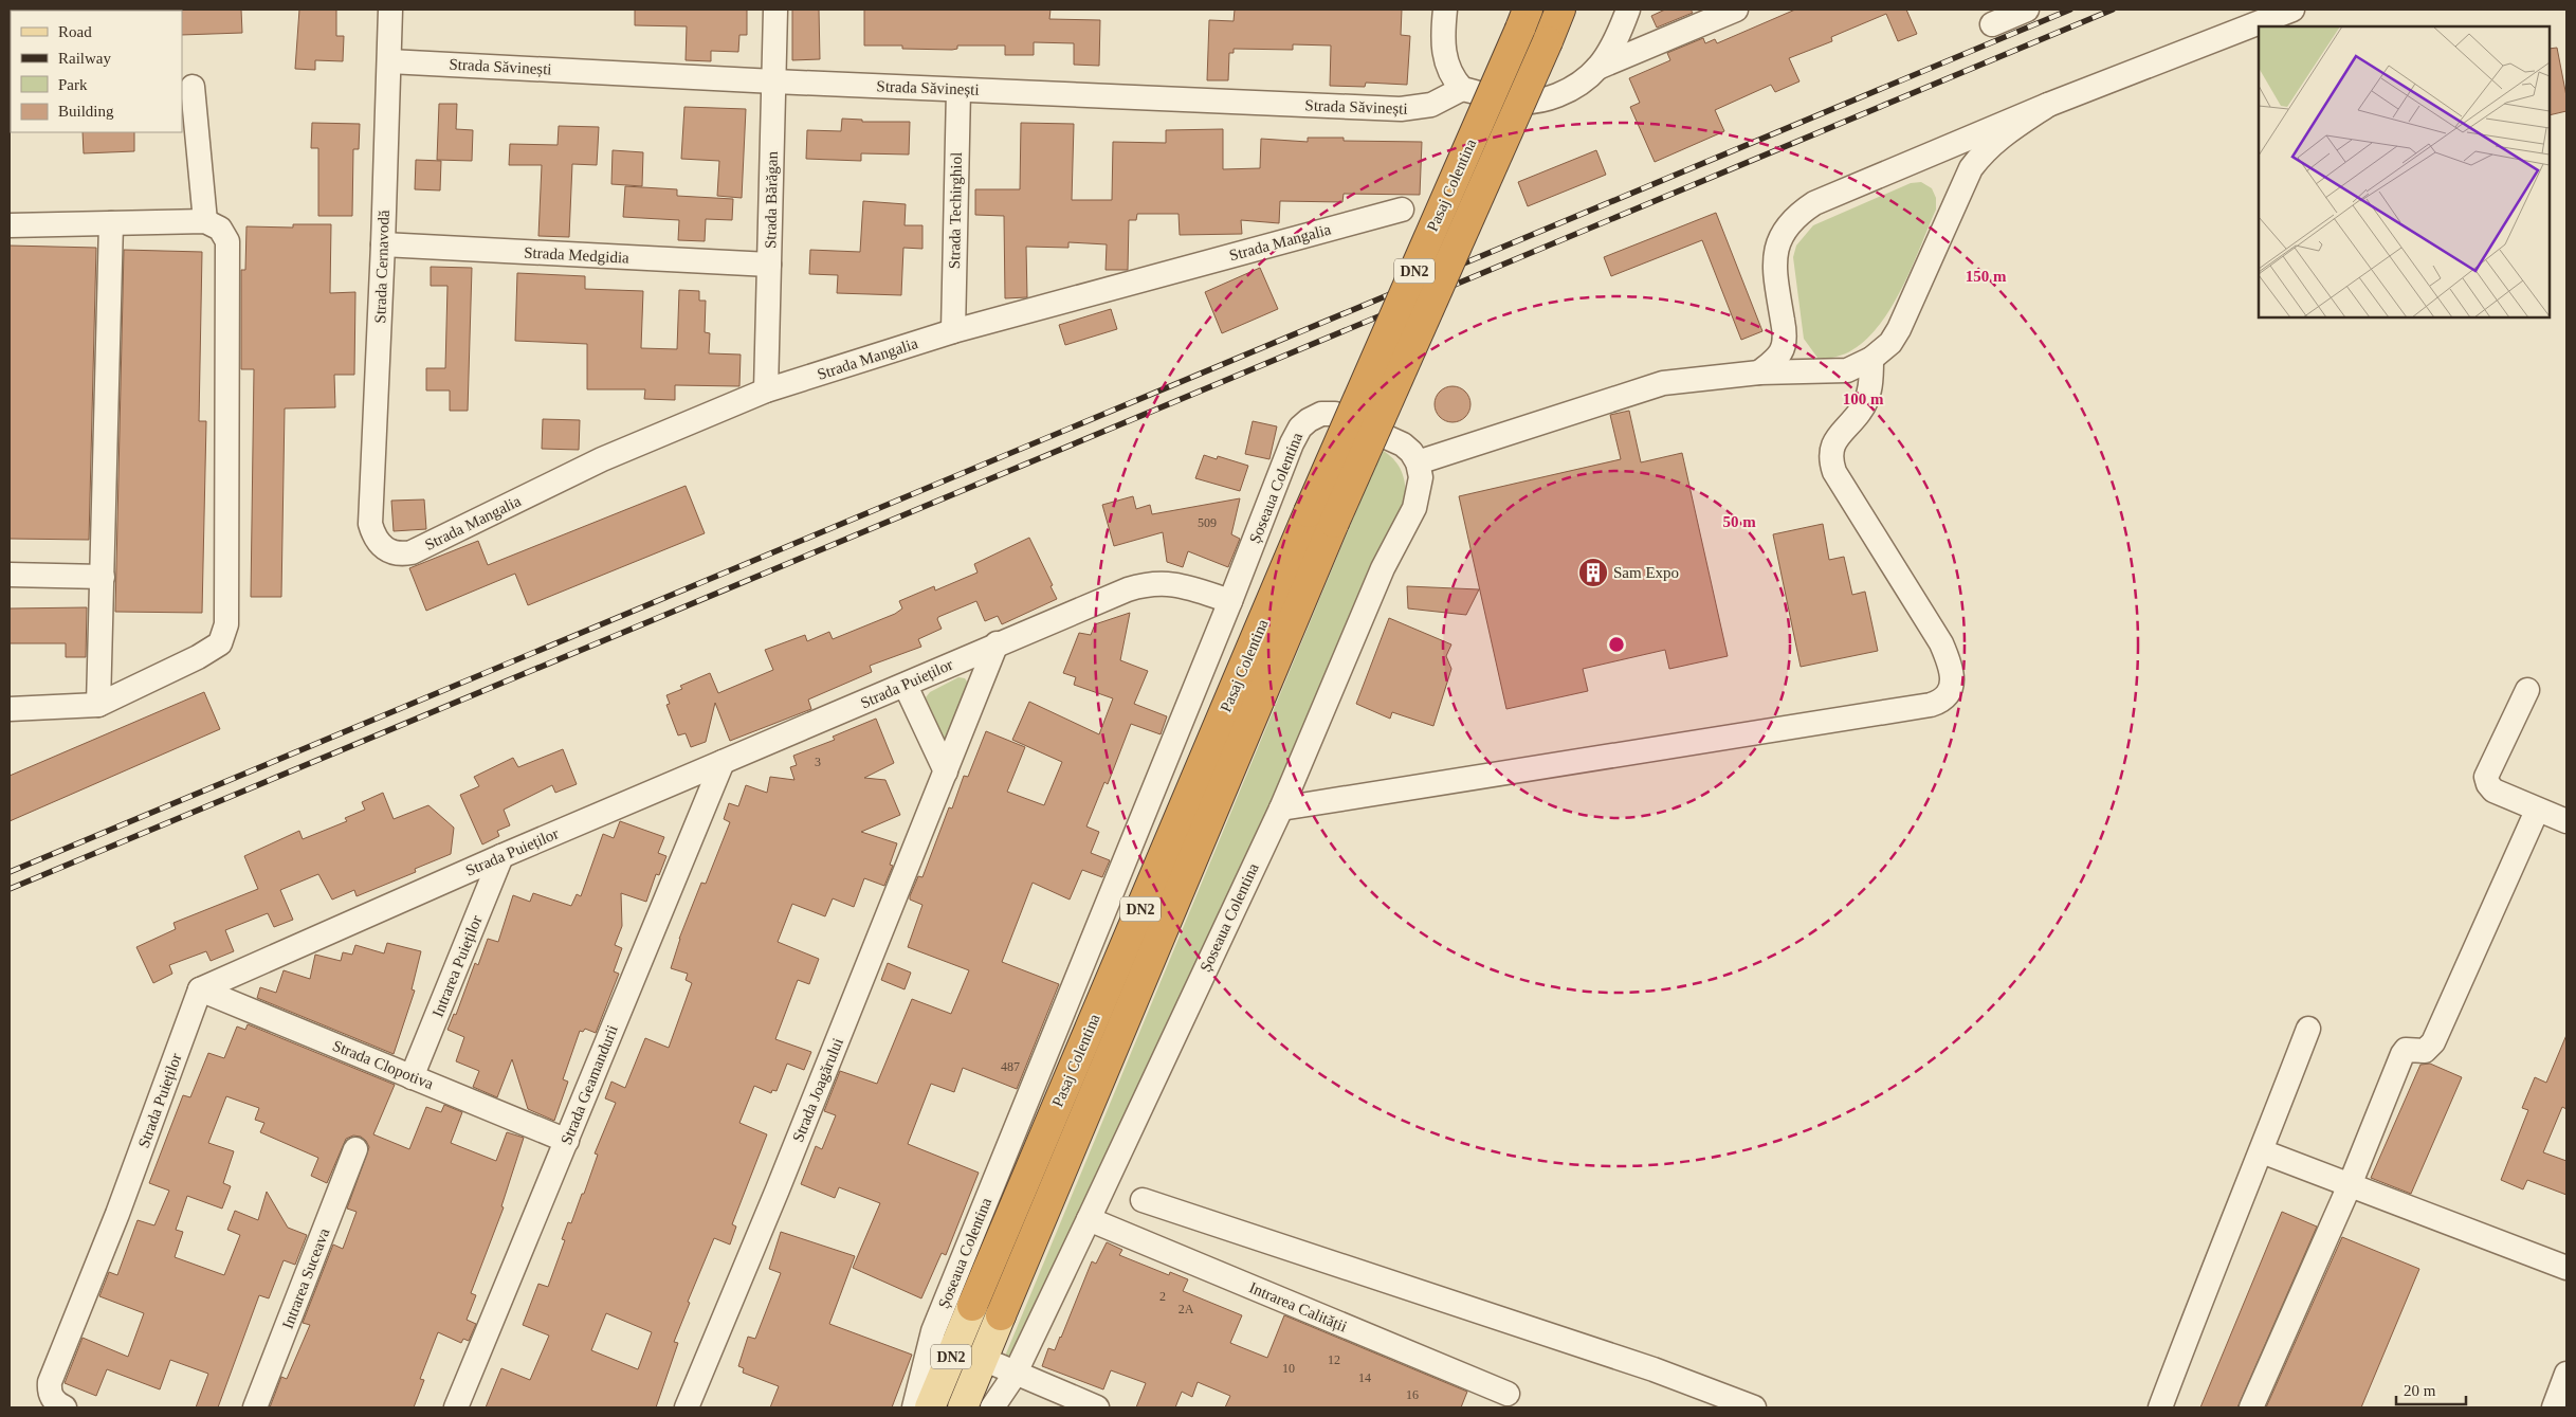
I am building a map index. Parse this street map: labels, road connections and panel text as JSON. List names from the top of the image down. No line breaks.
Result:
{"streets":{"highway":["Pasaj Colentina","DN2"],"main road":["Șoseaua Colentina"],"street":["Strada Săvinești","Strada Bărăgan","Strada Techirghiol","Strada Mangalia","Strada Medgidia","Strada Cernavodă","Strada Puieților","Intrarea Puieților","Strada Clopotiva","Strada Geamandurii","Strada Joagărului","Intrarea Suceava","Intrarea Calității"]},"crossings":[["Strada Săvinești","Strada Bărăgan"],["Strada Săvinești","Strada Techirghiol"],["Strada Săvinești","Strada Cernavodă"],["Pasaj Colentina","DN2"],["Pasaj Colentina","Șoseaua Colentina"],["Strada Bărăgan","Strada Mangalia"],["Strada Bărăgan","Strada Medgidia"],["Strada Techirghiol","Strada Mangalia"],["Strada Mangalia","Strada Cernavodă"],["Strada Medgidia","Strada Cernavodă"],["Șoseaua Colentina","Strada Puieților"],["Șoseaua Colentina","Intrarea Calității"],["Strada Puieților","Intrarea Puieților"],["Strada Puieților","Strada Clopotiva"],["Strada Puieților","Strada Geamandurii"],["Strada Puieților","Strada Joagărului"],["Intrarea Puieților","Strada Clopotiva"],["Strada Clopotiva","Strada Geamandurii"]],"places":{"building":["Sam Expo"]},"house_numbers":["509","3","487","2","2A","12","10","14","16"],"legend":["Road","Railway","Park","Building"],"scale_bar":"20 m","rings":["150 m","100 m","50 m"]}
